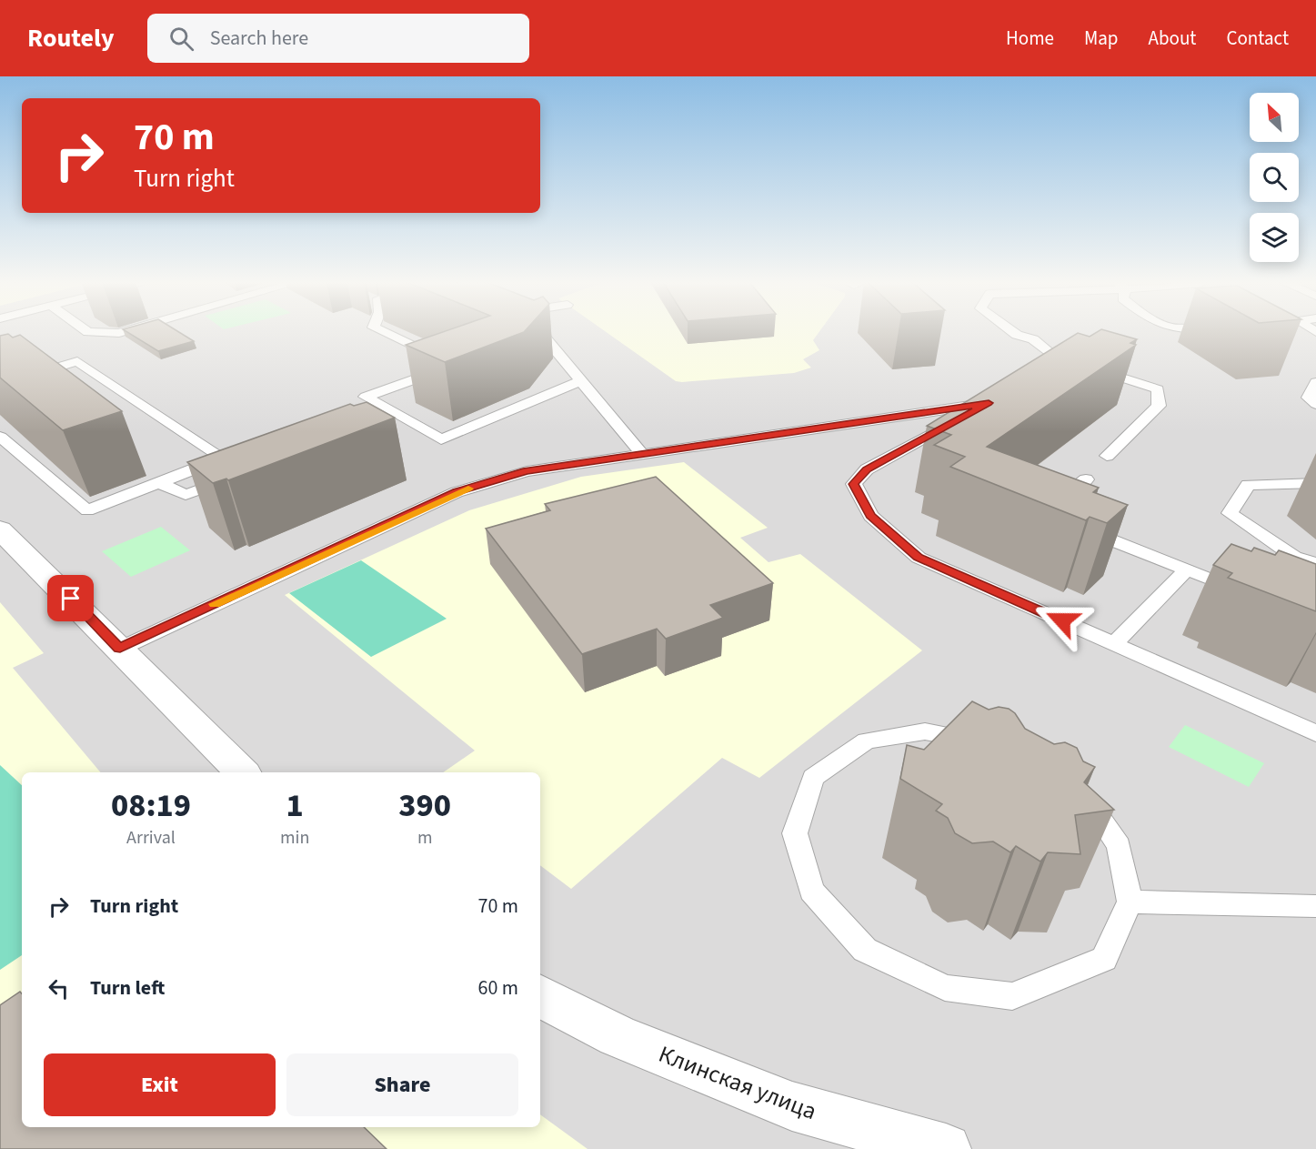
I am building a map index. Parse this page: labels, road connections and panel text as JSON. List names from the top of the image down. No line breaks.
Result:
{"streets":{"street":["Клинская улица"]},"north":"top left","page":{"header":"Routely","search":"Search here","nav":["Home","Map","About","Contact"],"turn":["70 m","Turn right"],"eta":["08:19","Arrival","1","min","390","m"],"list":[{"name":"Turn right","value":"70 m"},{"name":"Turn left","value":"60 m"}],"buttons":["Exit","Share"]}}
